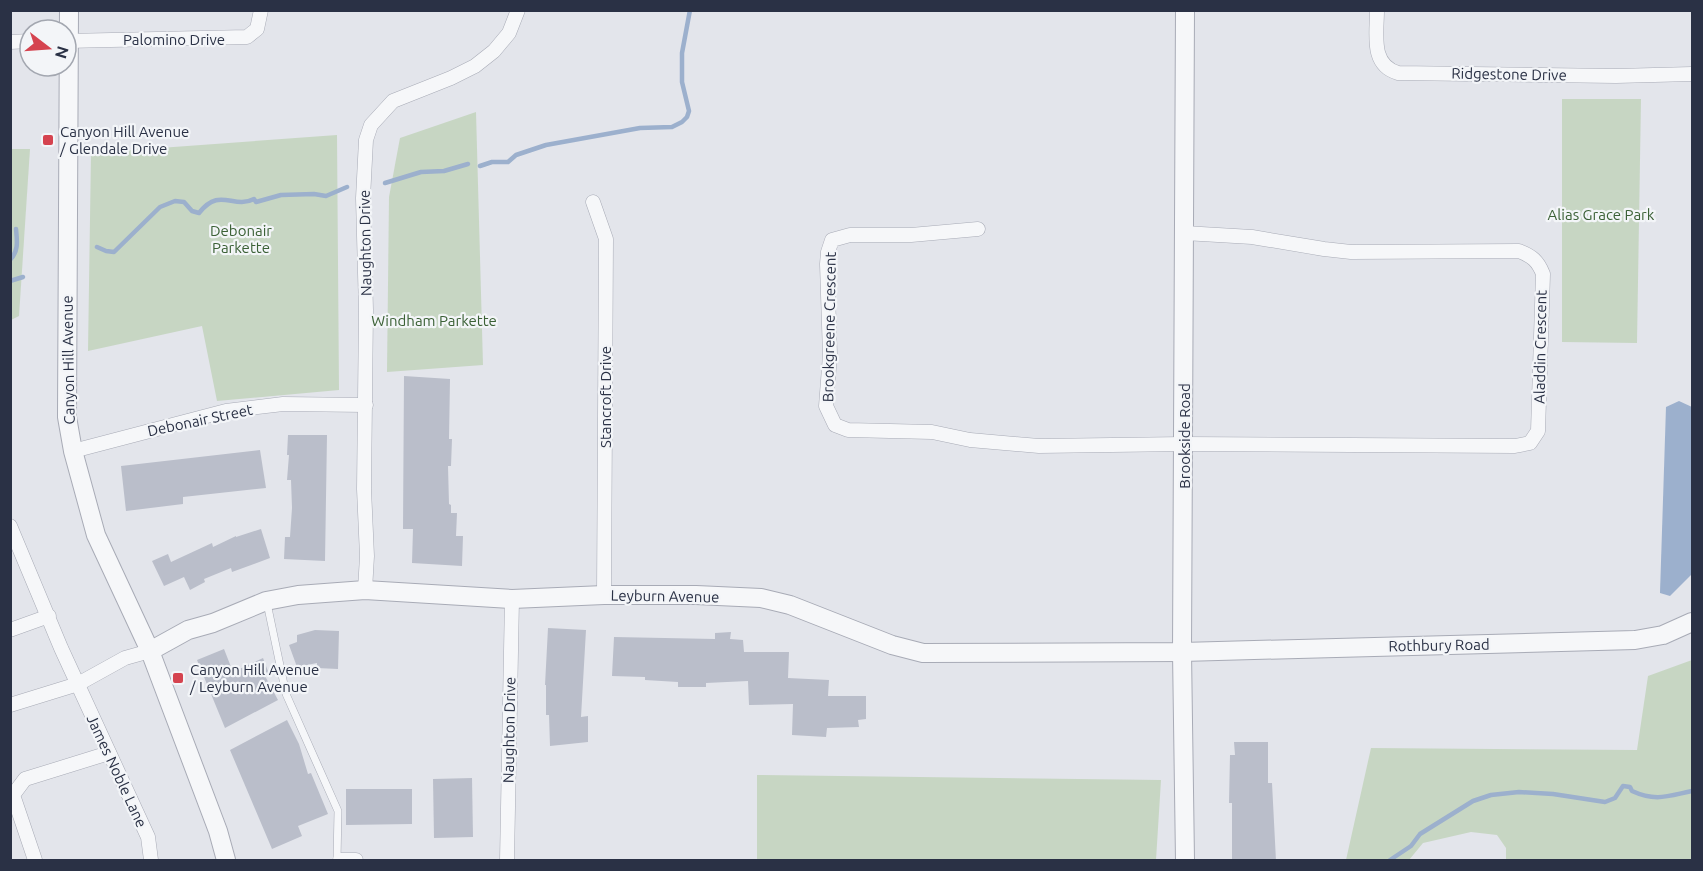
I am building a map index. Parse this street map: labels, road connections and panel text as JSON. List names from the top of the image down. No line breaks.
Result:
{"streets":{"street":["Palomino Drive","Ridgestone Drive","Naughton Drive","Brookgreene Crescent","Aladdin Crescent","Canyon Hill Avenue","Stancroft Drive","Debonair Street","Brookside Road","Leyburn Avenue","Rothbury Road","James Noble Lane"]},"crossings":[["Naughton Drive","Debonair Street"],["Naughton Drive","Leyburn Avenue"],["Brookgreene Crescent","Aladdin Crescent"],["Brookgreene Crescent","Brookside Road"],["Aladdin Crescent","Brookside Road"],["Canyon Hill Avenue","Debonair Street"],["Canyon Hill Avenue","Leyburn Avenue"],["Stancroft Drive","Leyburn Avenue"],["Brookside Road","Leyburn Avenue"],["Brookside Road","Rothbury Road"],["Leyburn Avenue","Rothbury Road"]],"parks":["Alias Grace Park","Debonair Parkette","Windham Parkette"],"places":{"transit":["Canyon Hill Avenue / Glendale Drive","Canyon Hill Avenue / Leyburn Avenue"]},"north":"right"}
